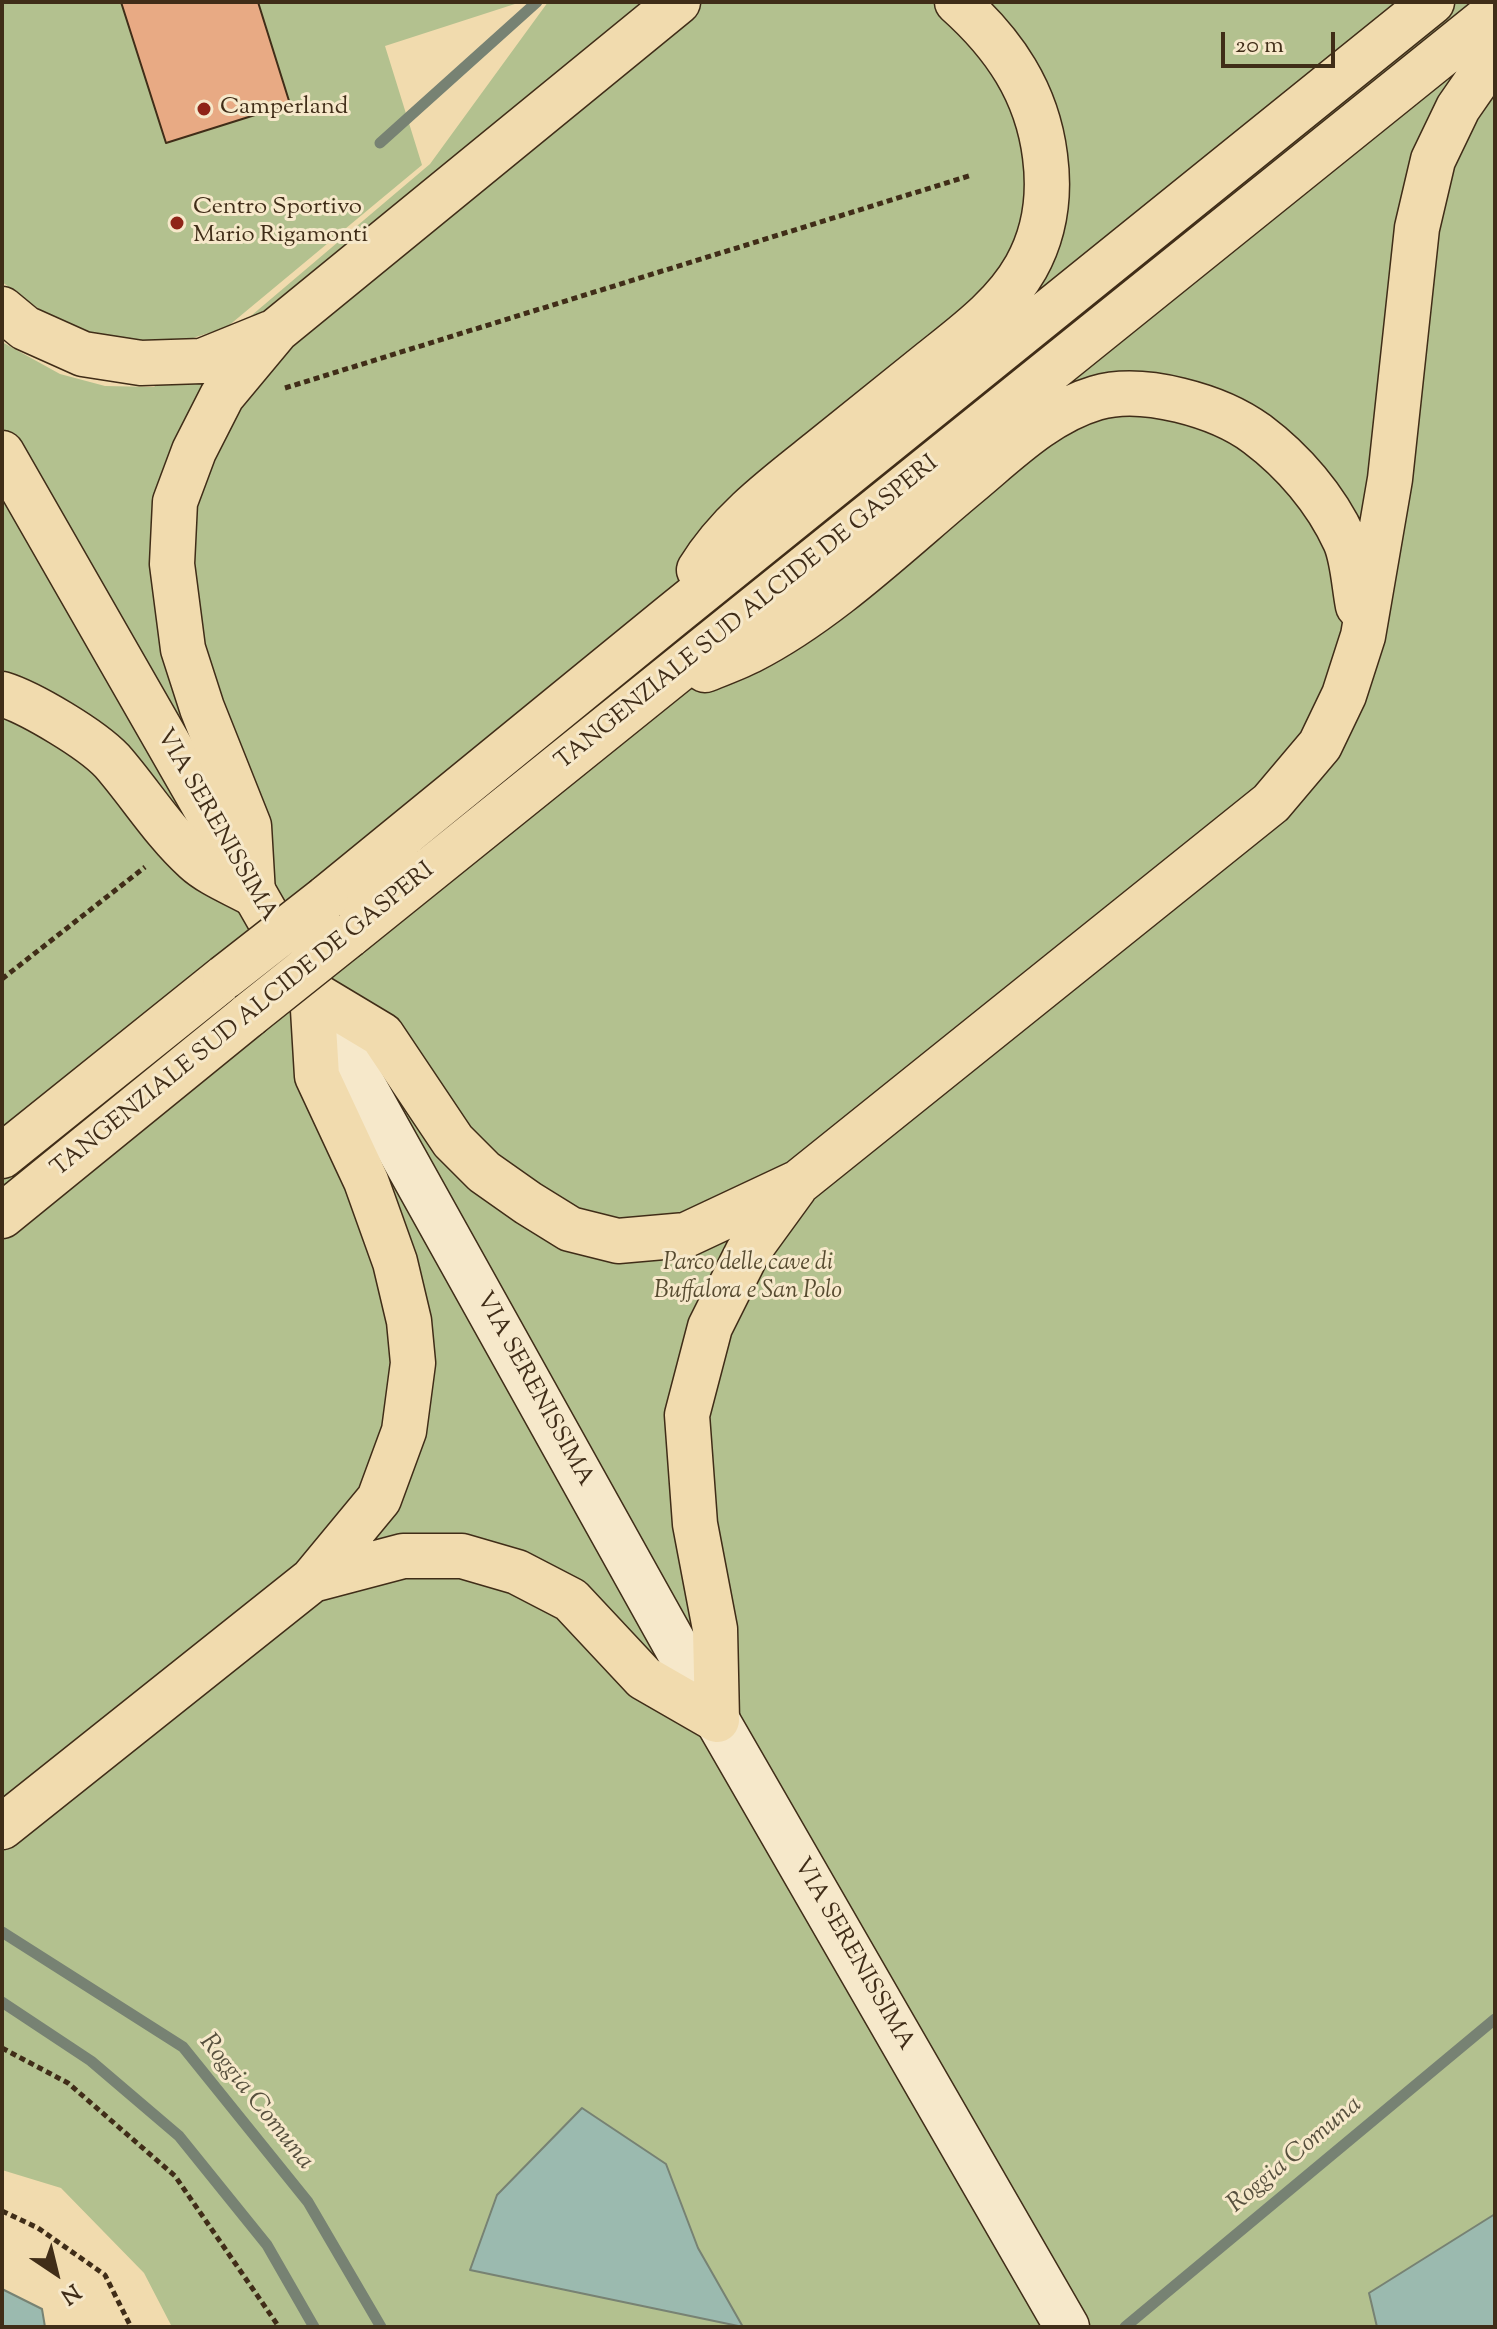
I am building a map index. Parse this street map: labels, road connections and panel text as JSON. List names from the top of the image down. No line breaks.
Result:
{"streets":{"main road":["TANGENZIALE SUD ALCIDE DE GASPERI","VIA SERENISSIMA"]},"water":["Roggia Comuna"],"parks":["Parco delle cave di Buffalora e San Polo"],"places":["Camperland","Centro Sportivo Mario Rigamonti"],"scale_bar":"20 m","north":"bottom right"}
